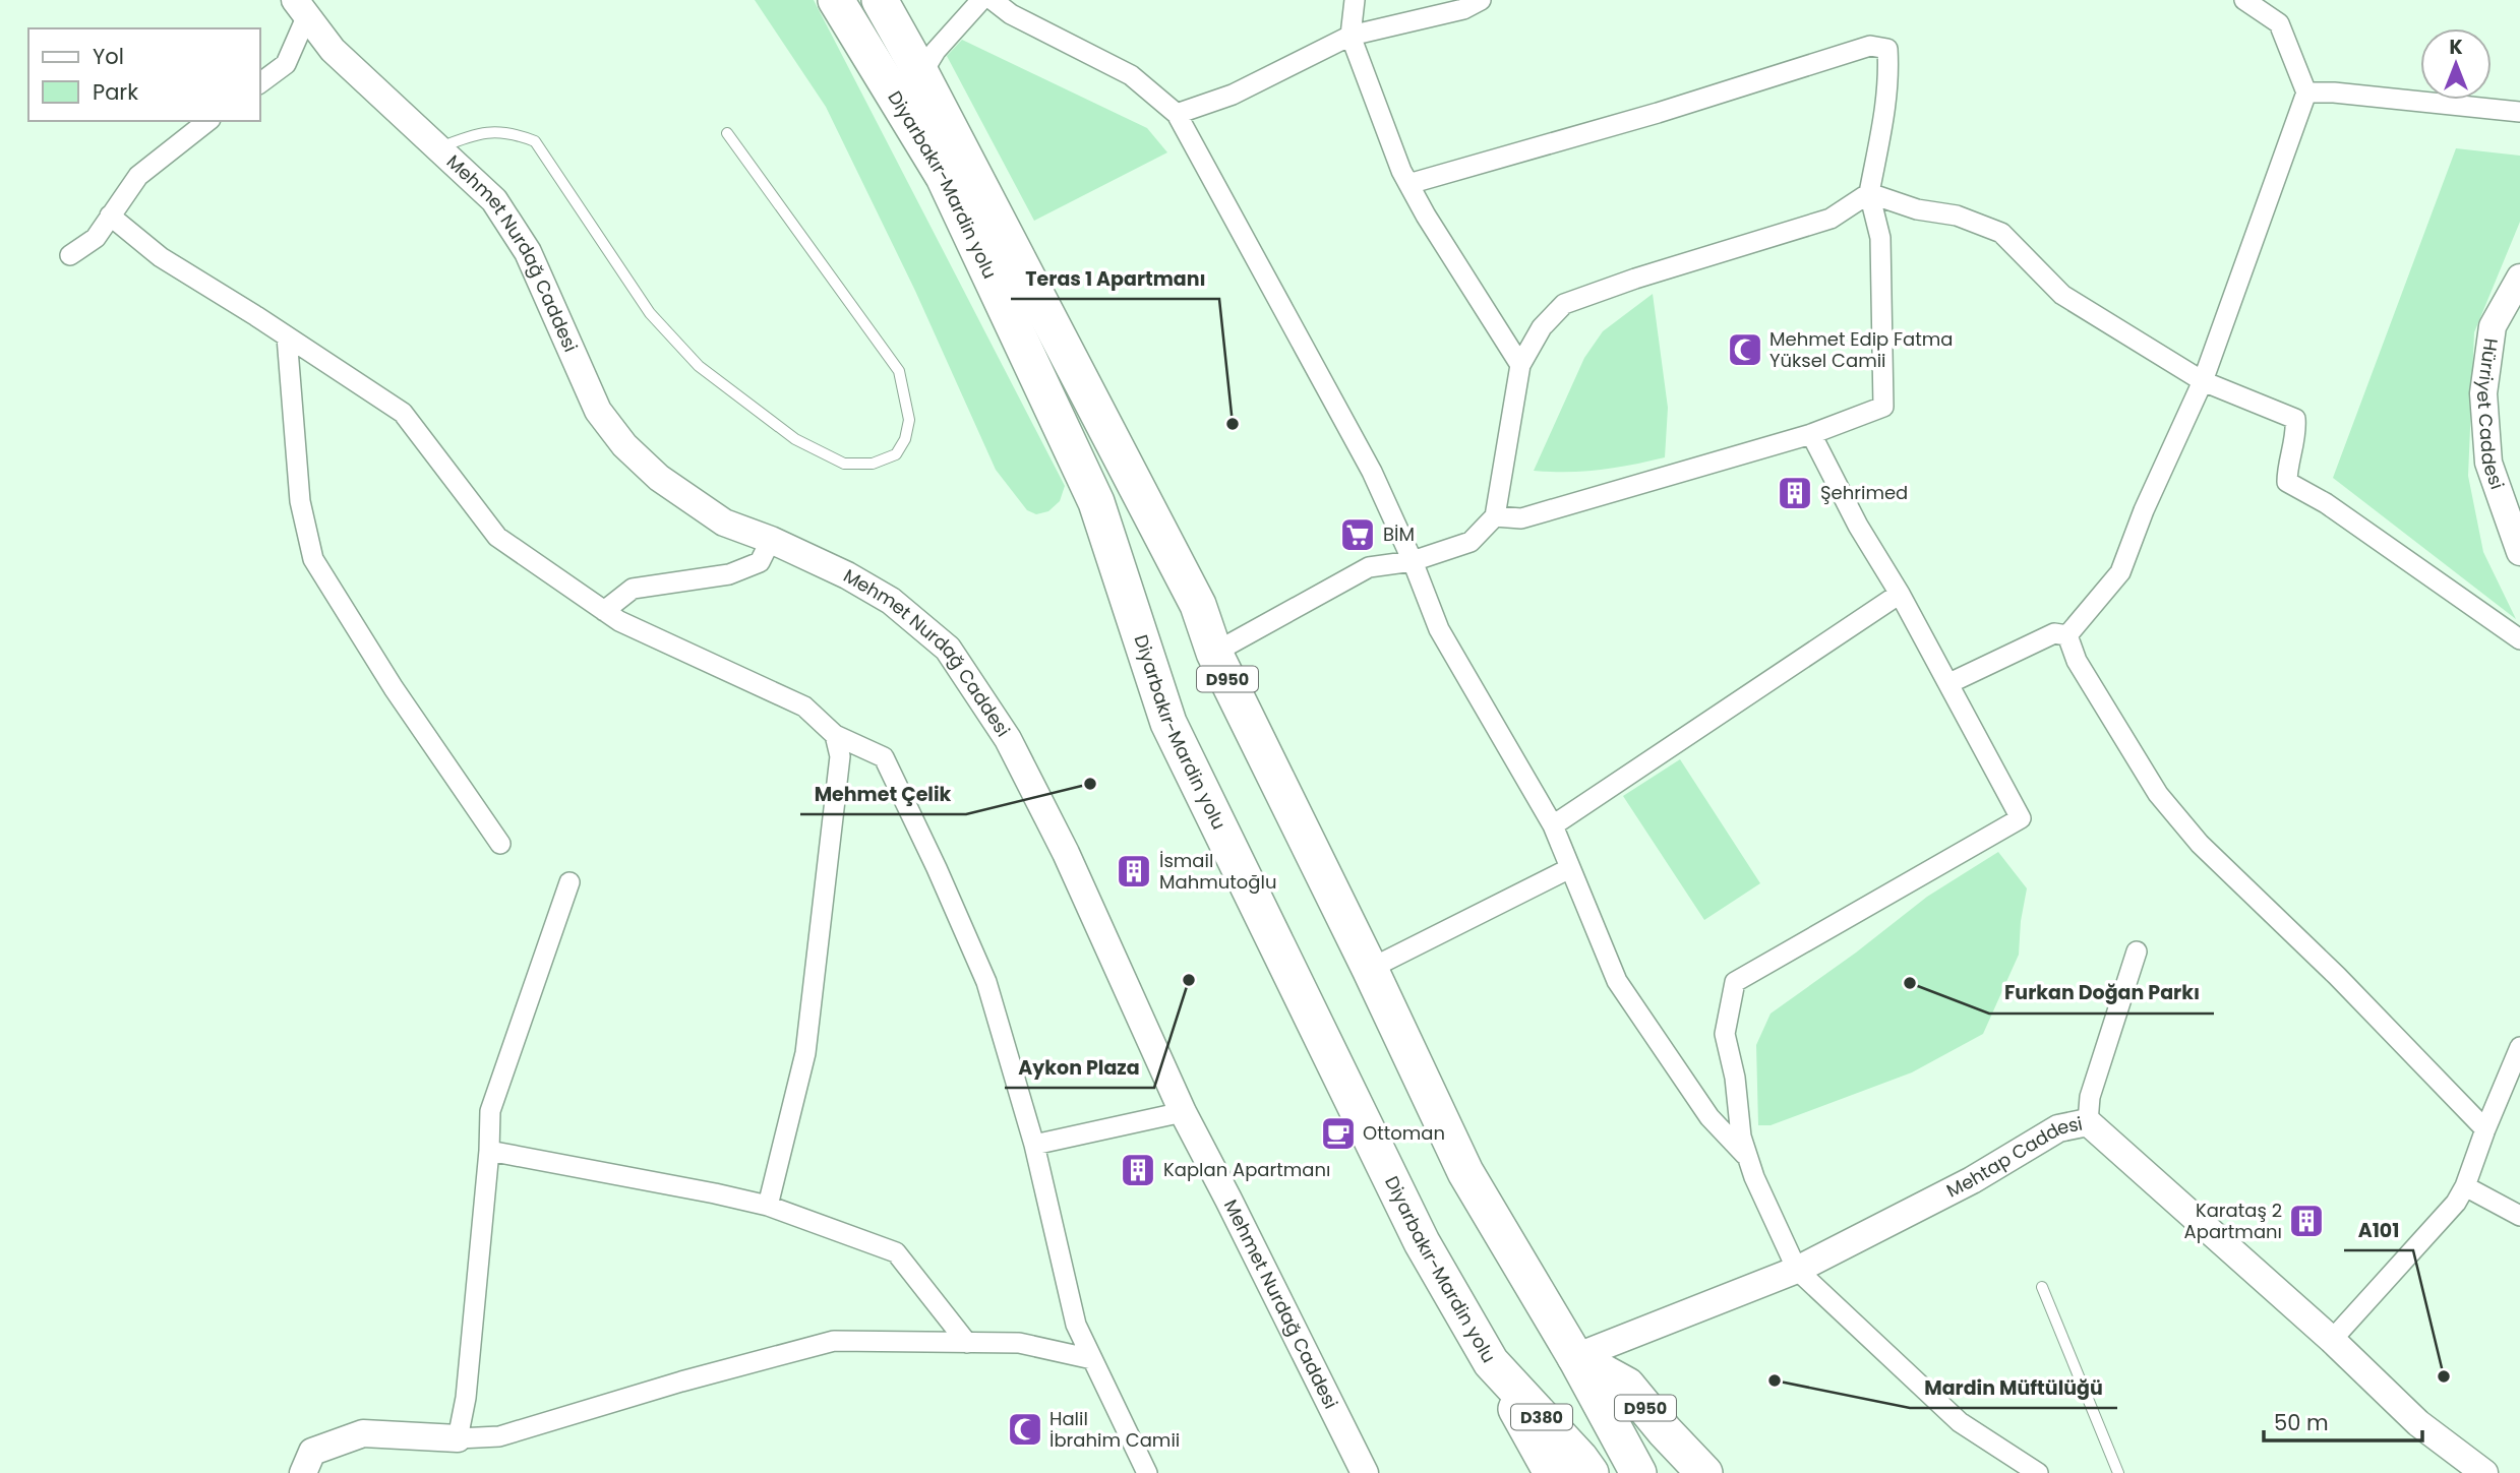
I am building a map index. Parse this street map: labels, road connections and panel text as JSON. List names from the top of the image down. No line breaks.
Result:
{"streets":{"highway":["Diyarbakır-Mardin yolu","D950","D380"],"street":["Mehmet Nurdağ Caddesi","Hürriyet Caddesi","Mehtap Caddesi"]},"crossings":[["Diyarbakır-Mardin yolu","D950"],["Diyarbakır-Mardin yolu","Mehtap Caddesi"],["D950","Mehtap Caddesi"]],"places":{"mosque":["Mehmet Edip Fatma Yüksel Camii","Halil İbrahim Camii"],"other":["Teras 1 Apartmanı","Mehmet Çelik","Aykon Plaza","Furkan Doğan Parkı","A101","Mardin Müftülüğü"],"building":["Şehrimed","İsmail Mahmutoğlu","Kaplan Apartmanı","Karataş 2 Apartmanı"],"supermarket":["BİM"],"cafe":["Ottoman"]},"legend":["Yol","Park"],"scale_bar":"50 m","north":"top"}
